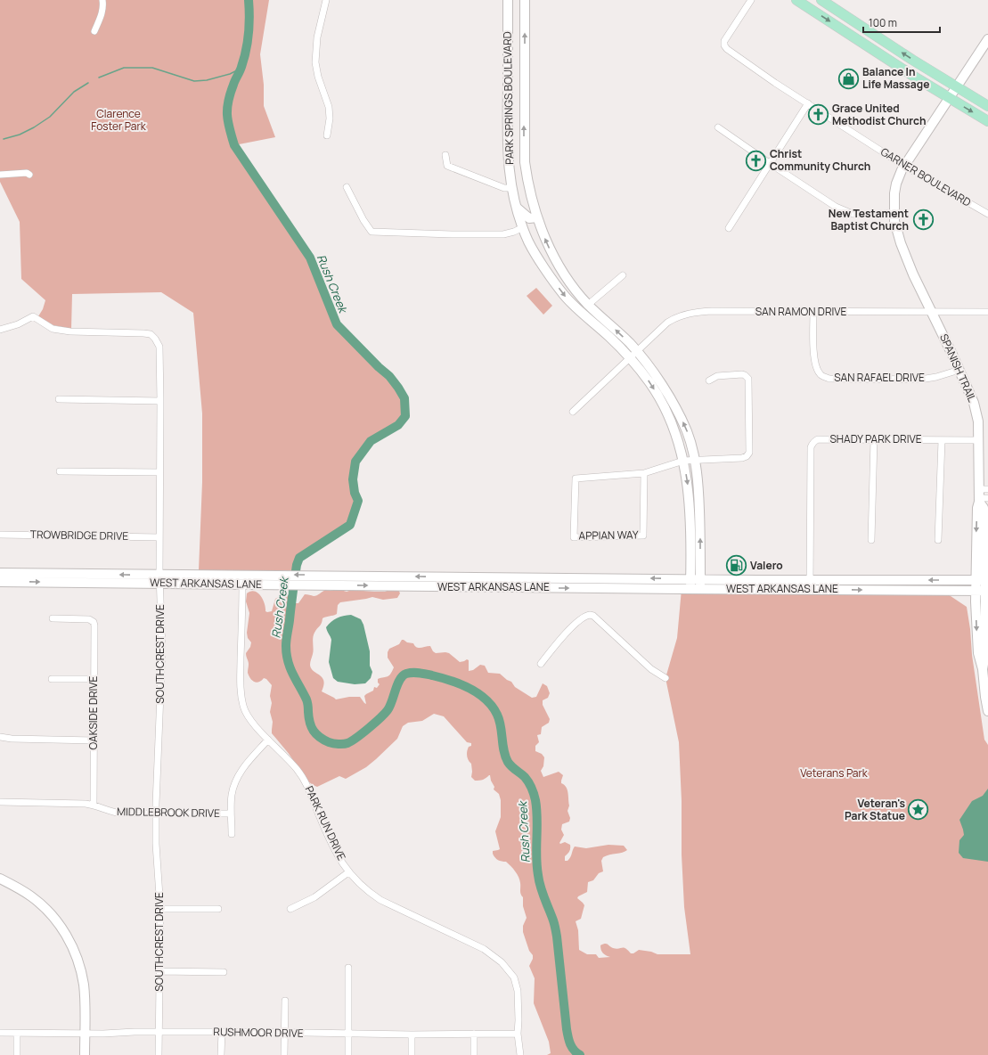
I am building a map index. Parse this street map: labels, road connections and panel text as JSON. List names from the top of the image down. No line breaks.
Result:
{"streets":{"main road":["PARK SPRINGS BOULEVARD","SPANISH TRAIL","WEST ARKANSAS LANE"],"street":["GARNER BOULEVARD","SAN RAMON DRIVE","SAN RAFAEL DRIVE","SHADY PARK DRIVE","TROWBRIDGE DRIVE","APPIAN WAY","SOUTHCREST DRIVE","OAKSIDE DRIVE","MIDDLEBROOK DRIVE","PARK RUN DRIVE","RUSHMOOR DRIVE"]},"crossings":[["PARK SPRINGS BOULEVARD","SAN RAMON DRIVE"],["PARK SPRINGS BOULEVARD","APPIAN WAY"],["PARK SPRINGS BOULEVARD","WEST ARKANSAS LANE"],["GARNER BOULEVARD","SPANISH TRAIL"],["SAN RAMON DRIVE","SPANISH TRAIL"],["SAN RAMON DRIVE","SAN RAFAEL DRIVE"],["SPANISH TRAIL","SAN RAFAEL DRIVE"],["SPANISH TRAIL","SHADY PARK DRIVE"],["SPANISH TRAIL","WEST ARKANSAS LANE"],["SHADY PARK DRIVE","WEST ARKANSAS LANE"],["TROWBRIDGE DRIVE","SOUTHCREST DRIVE"],["WEST ARKANSAS LANE","SOUTHCREST DRIVE"],["WEST ARKANSAS LANE","PARK RUN DRIVE"],["SOUTHCREST DRIVE","MIDDLEBROOK DRIVE"],["SOUTHCREST DRIVE","RUSHMOOR DRIVE"],["OAKSIDE DRIVE","MIDDLEBROOK DRIVE"],["PARK RUN DRIVE","RUSHMOOR DRIVE"]],"water":["Rush Creek"],"parks":["Clarence Foster Park","Veterans Park"],"places":{"shop":["Balance In Life Massage"],"church":["Grace United Methodist Church","Christ Community Church","New Testament Baptist Church"],"fuel station":["Valero"],"place":["Veteran's Park Statue"]},"scale_bar":"100 m"}
